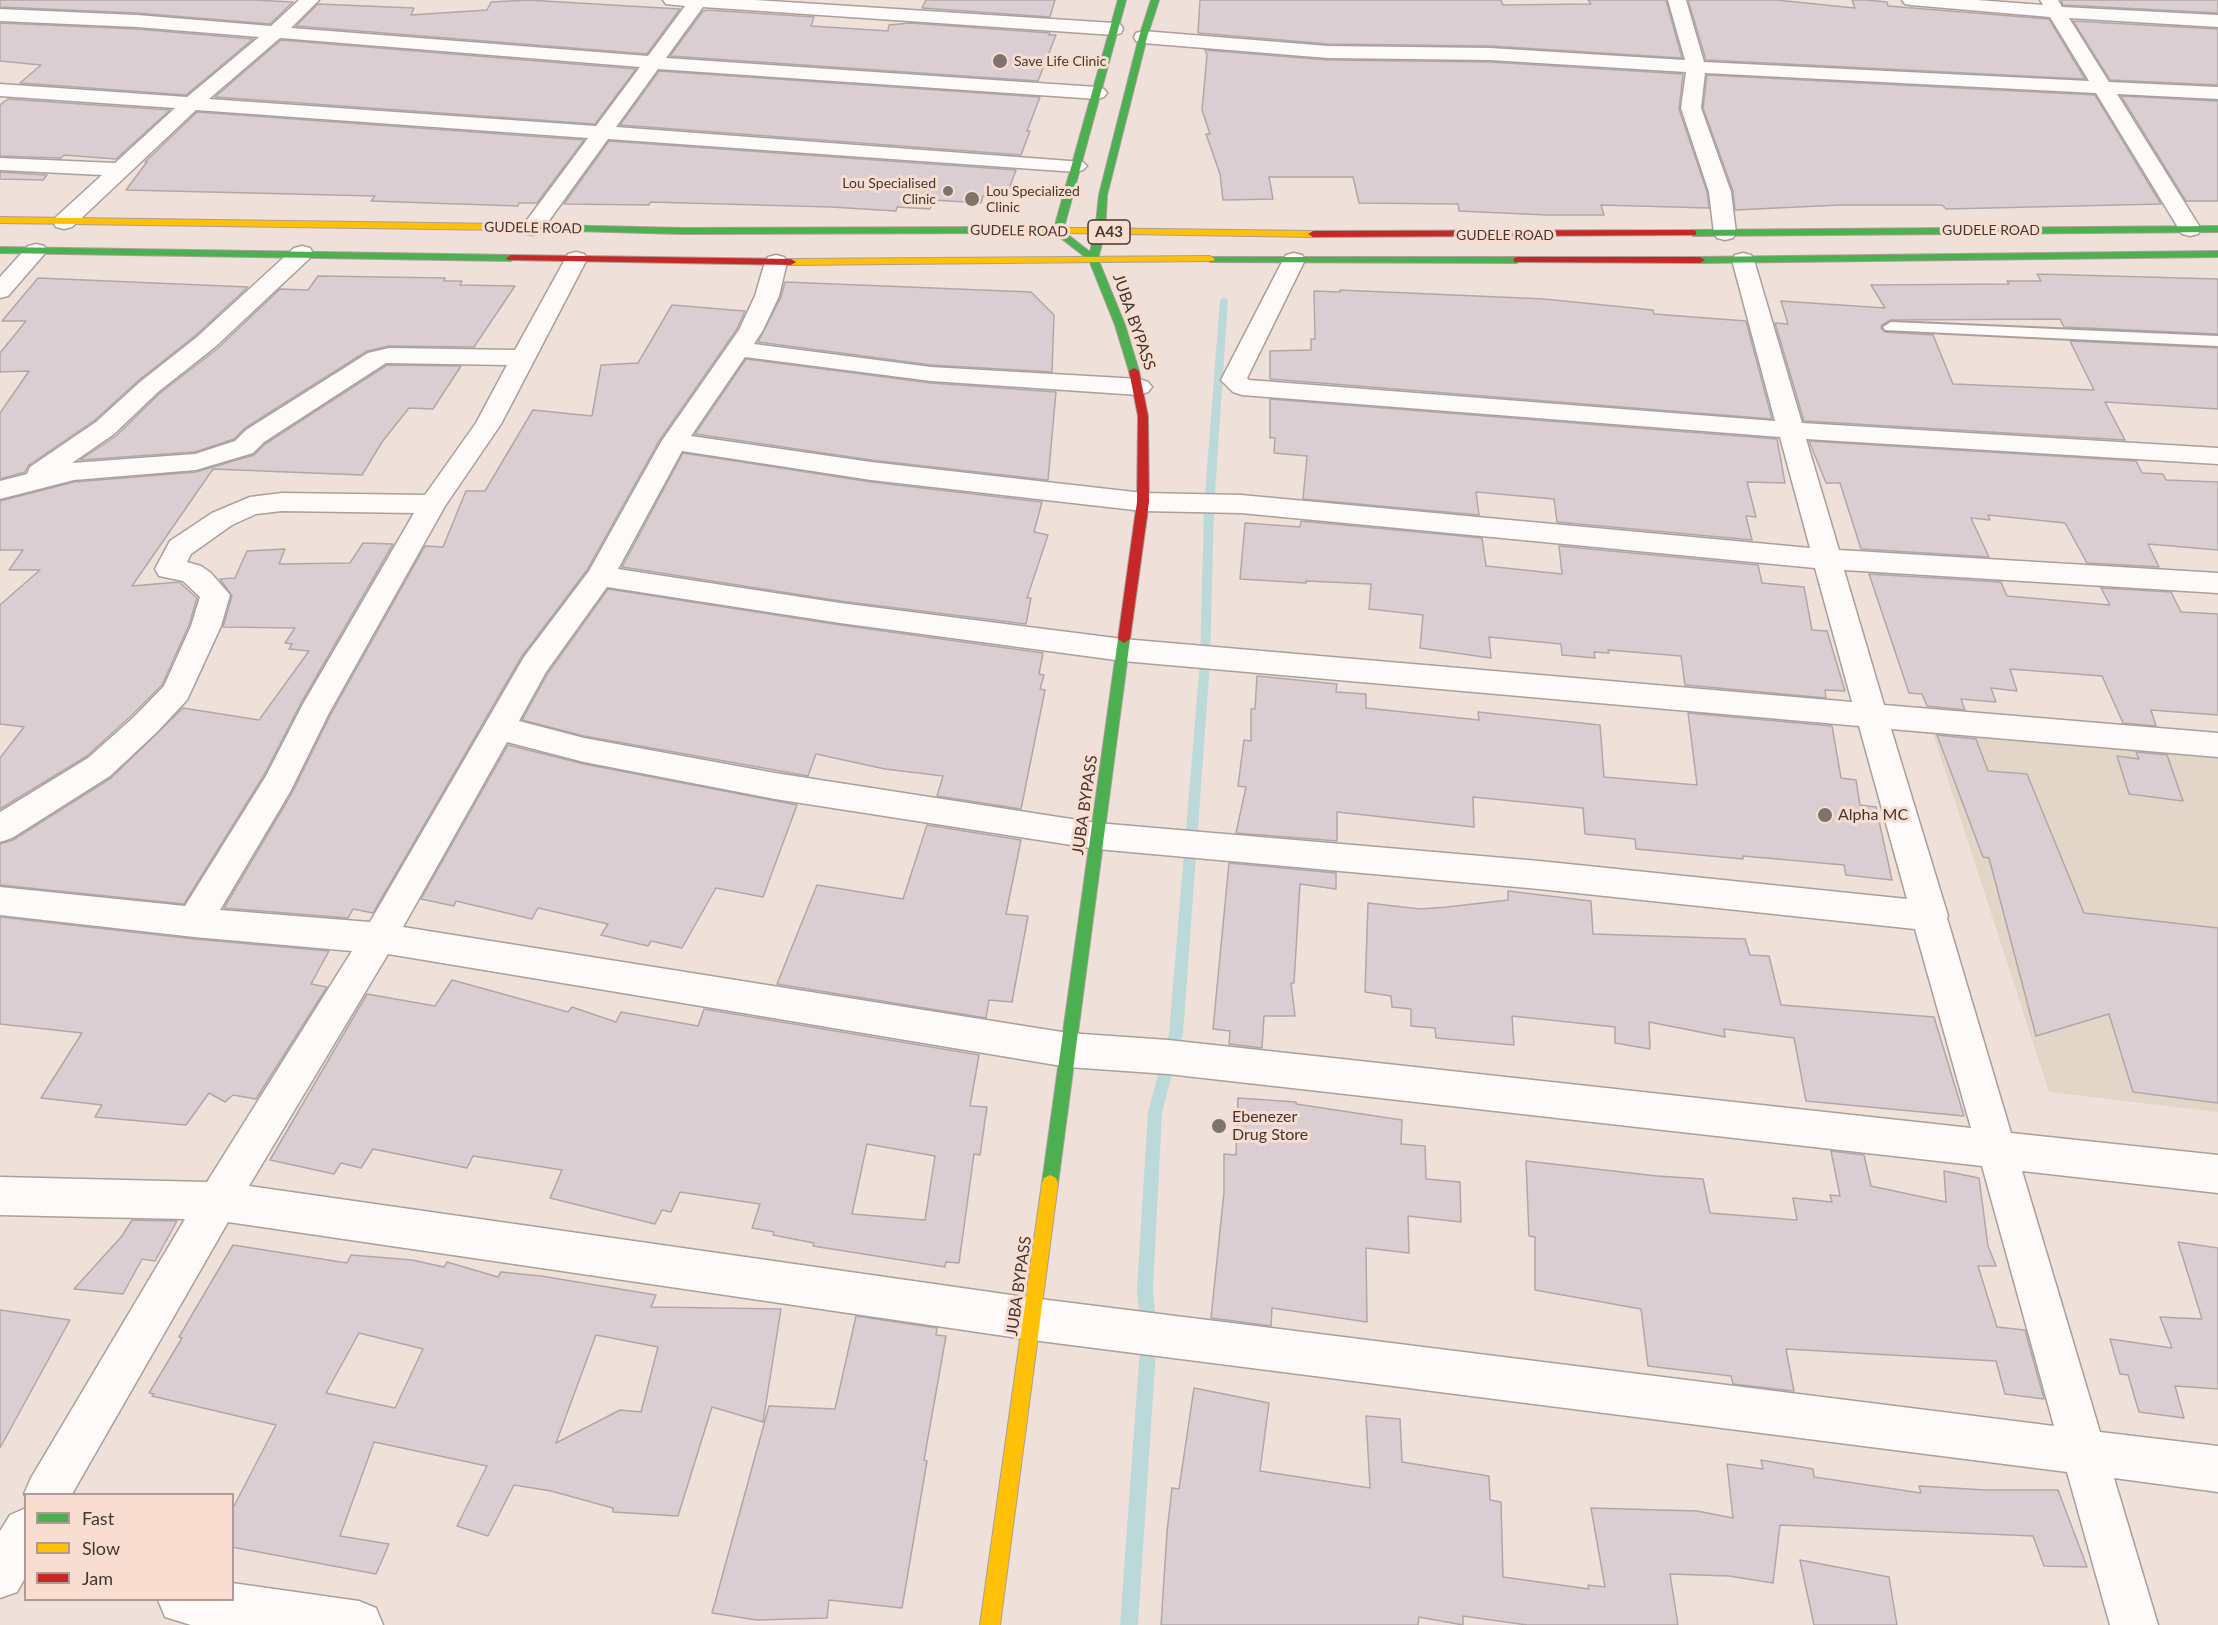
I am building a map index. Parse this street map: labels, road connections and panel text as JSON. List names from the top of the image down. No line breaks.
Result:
{"streets":{"main road":["GUDELE ROAD","A43","JUBA BYPASS"]},"crossings":[["GUDELE ROAD","JUBA BYPASS"]],"places":["Save Life Clinic","Lou Specialised Clinic","Lou Specialized Clinic","Alpha MC","Ebenezer Drug Store"],"legend":["Fast","Slow","Jam"]}
